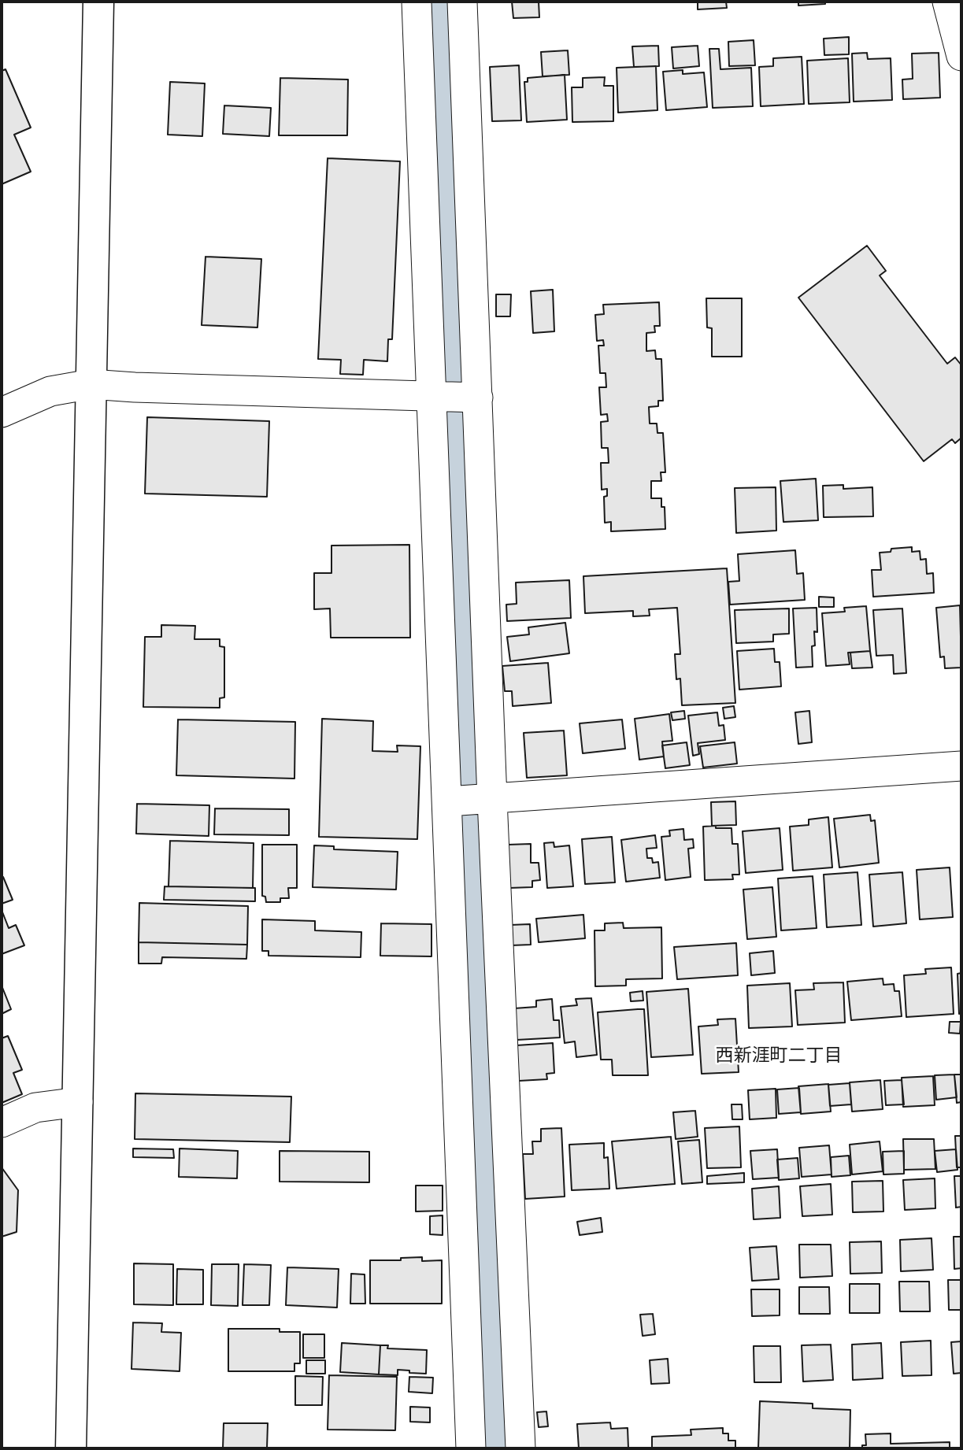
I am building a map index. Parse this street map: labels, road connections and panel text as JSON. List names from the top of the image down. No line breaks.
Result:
{"districts":["西新涯町二丁目"]}
